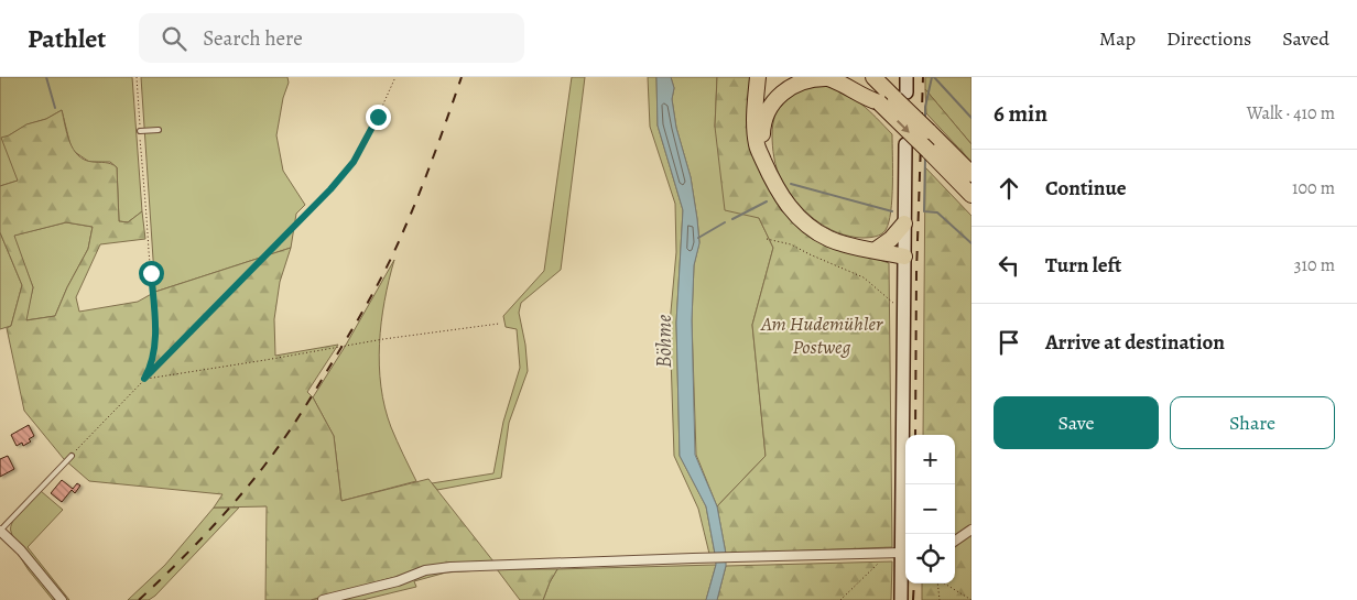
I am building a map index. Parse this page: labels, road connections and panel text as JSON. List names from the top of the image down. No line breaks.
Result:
{"water":["Böhme"],"parks":["Am Hudemühler Postweg"],"page":{"header":"Pathlet","search":"Search here","nav":["Map","Directions","Saved"],"heading":["6 min","Walk · 410 m"],"list":[["Continue","100 m"],["Turn left","310 m"],"Arrive at destination"],"buttons":["Save","Share"],"map_buttons":["+","−"]}}
